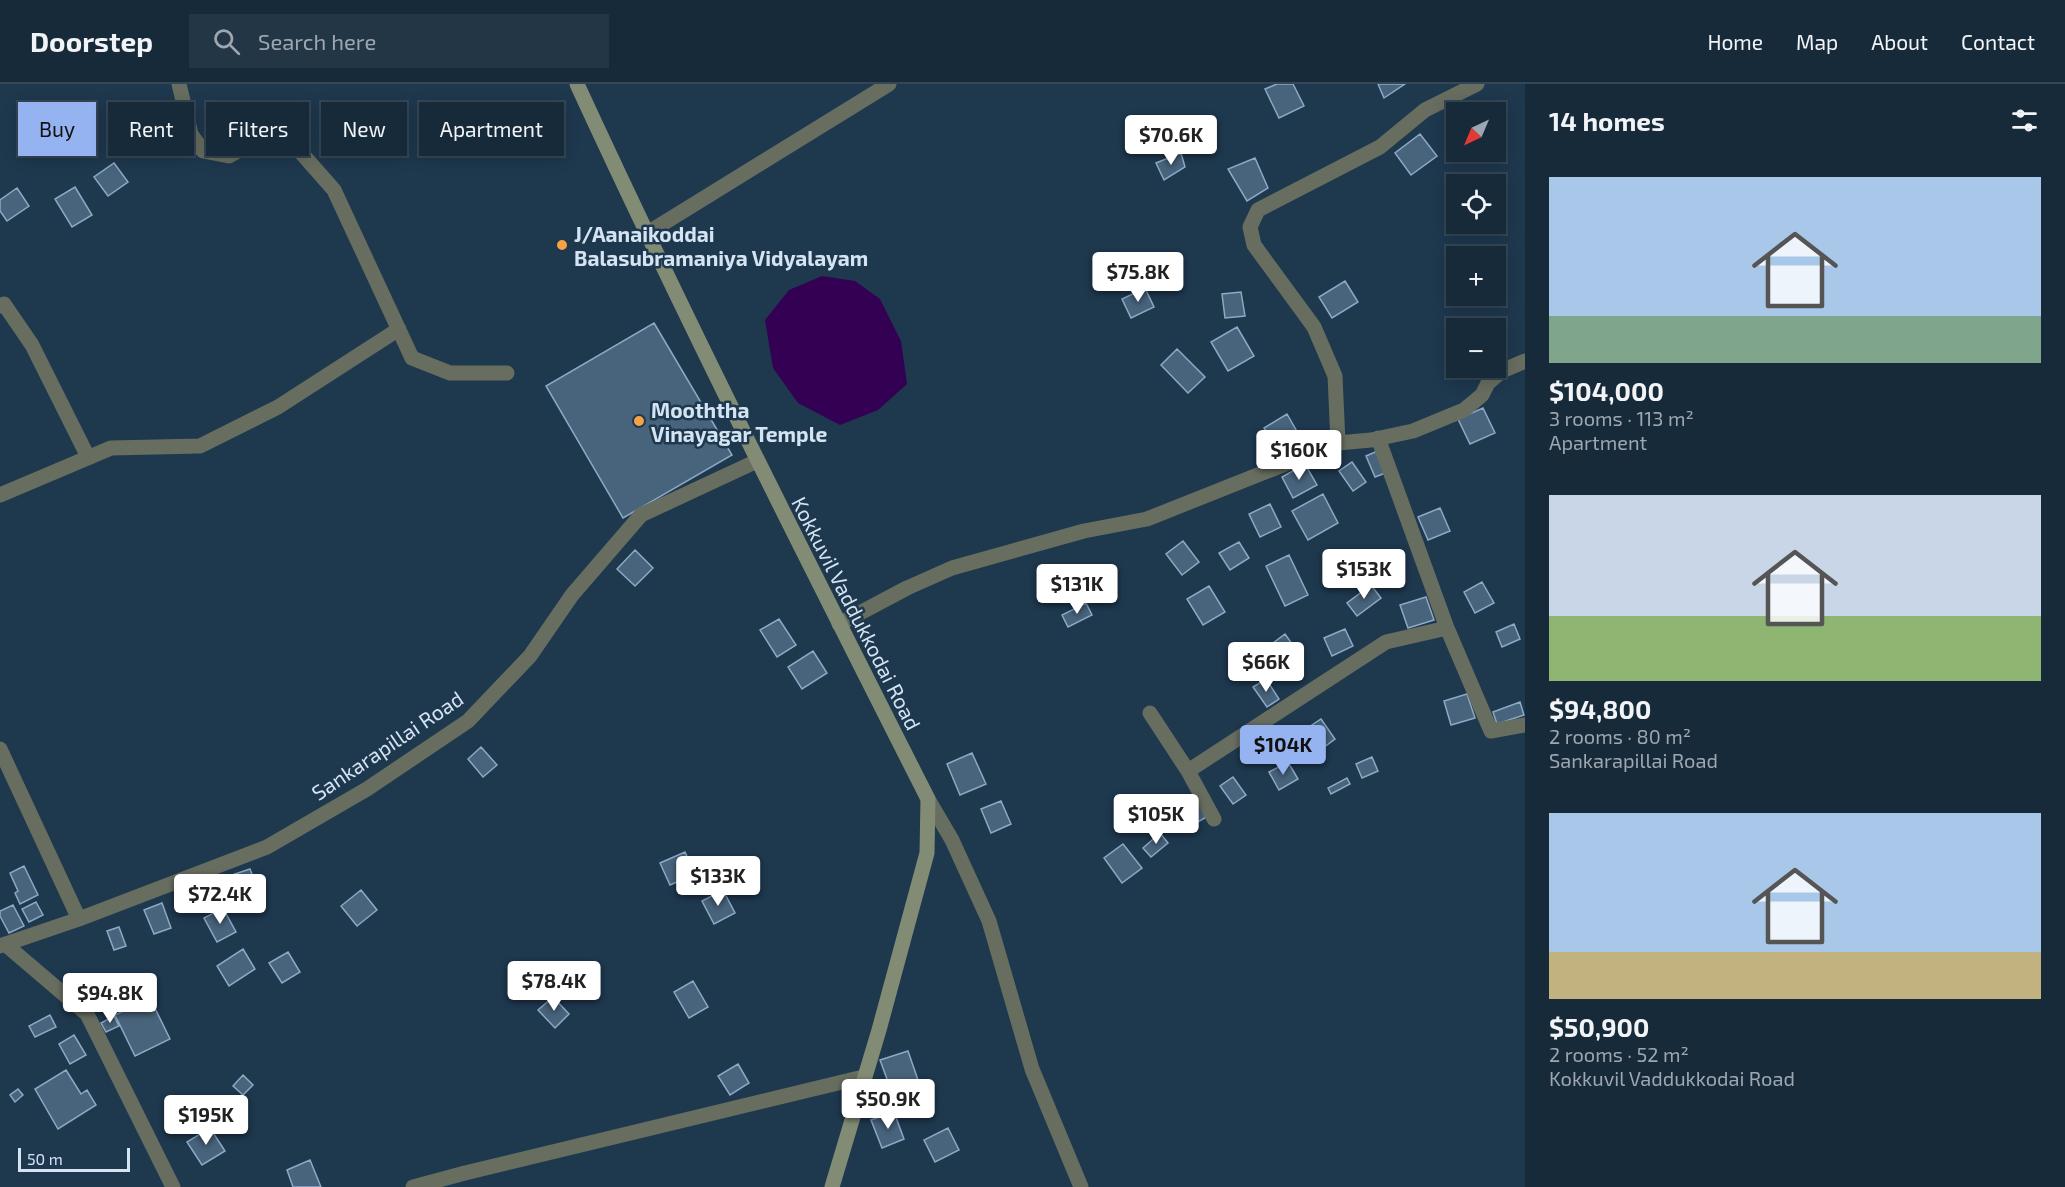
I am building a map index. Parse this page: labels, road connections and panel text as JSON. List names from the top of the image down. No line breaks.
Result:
{"streets":{"main road":["Kokkuvil Vaddukkodai Road"],"street":["Sankarapillai Road"]},"crossings":[["Kokkuvil Vaddukkodai Road","Sankarapillai Road"]],"places":["J/Aanaikoddai Balasubramaniya Vidyalayam","Mooththa Vinayagar Temple"],"scale_bar":"50 m","north":"bottom left","page":{"header":"Doorstep","search":"Search here","nav":["Home","Map","About","Contact"],"heading":"14 homes","map_buttons":["+","−"],"chip":["Buy","Rent","Filters","New","Apartment"],"price":["$70.6K","$75.8K","$160K","$153K","$131K","$66K","$104K","$105K","$133K","$72.4K","$78.4K","$94.8K","$50.9K","$195K"],"list":[{"name":"$104,000","note":"3 rooms · 113 m² · Apartment"},{"name":"$94,800","note":"2 rooms · 80 m² · Sankarapillai Road"},{"name":"$50,900","note":"2 rooms · 52 m² · Kokkuvil Vaddukkodai Road"}],"scale":"50 m"}}
